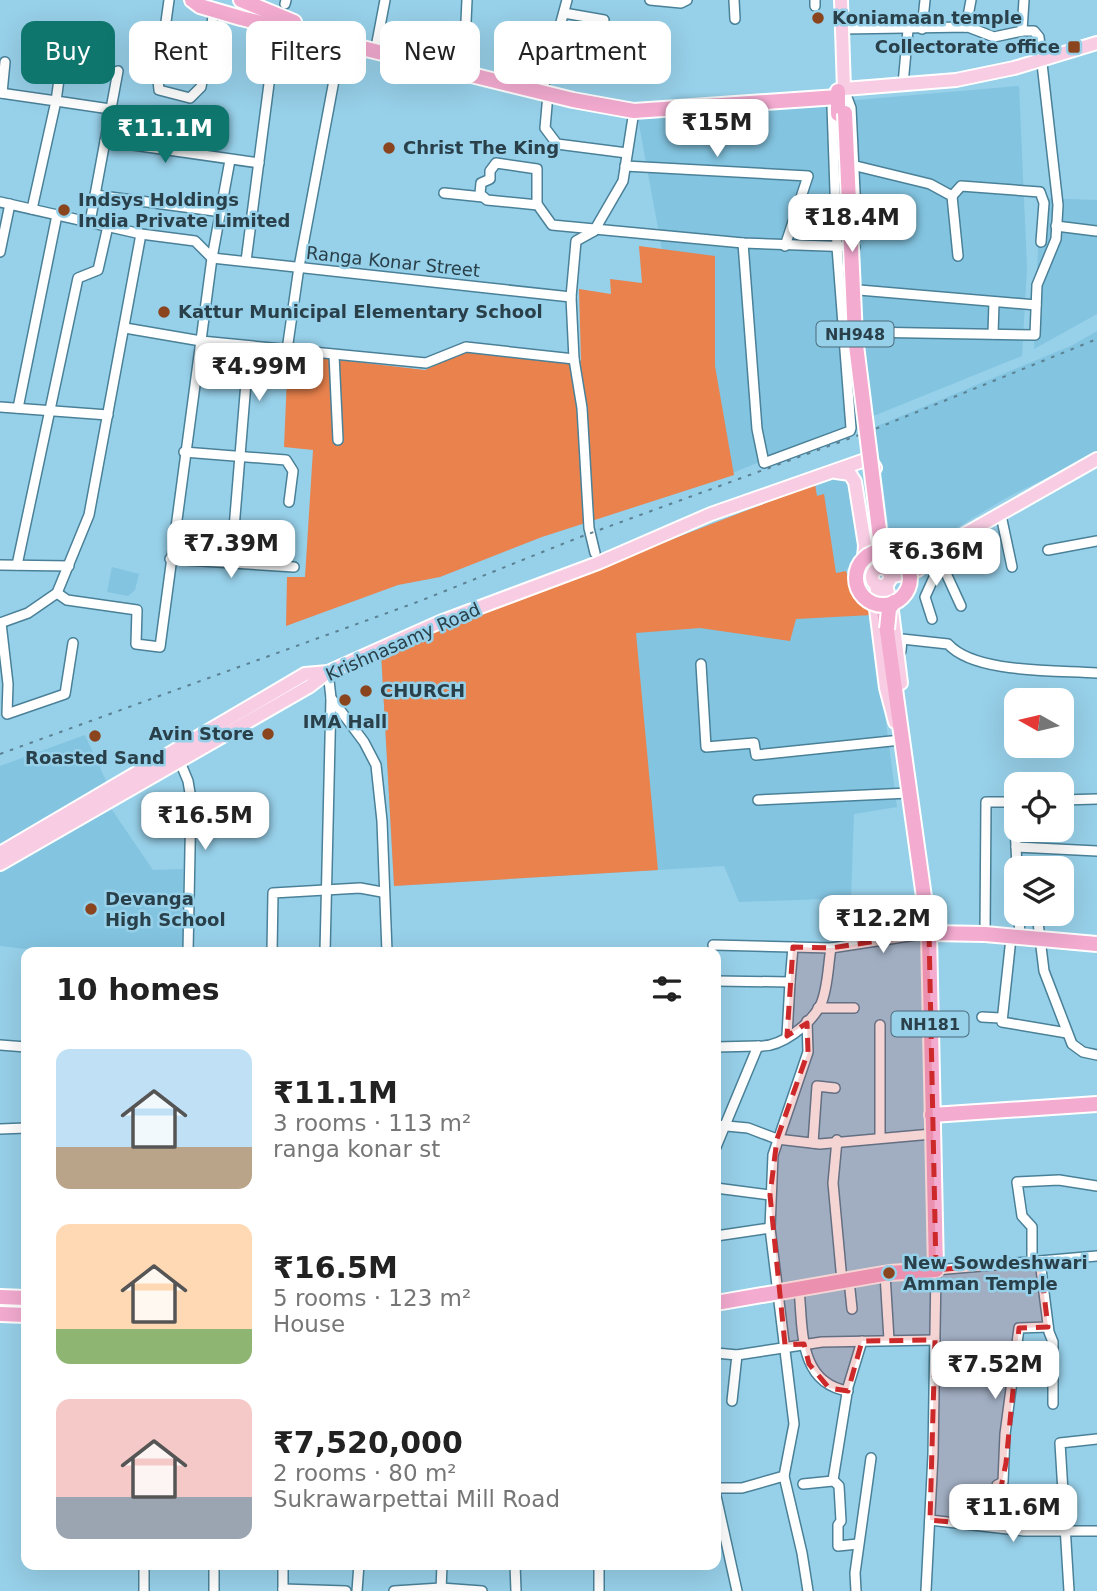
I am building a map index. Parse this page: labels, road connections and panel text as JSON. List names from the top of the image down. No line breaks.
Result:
{"streets":{"highway":["NH948","NH181"],"main road":["Krishnasamy Road"],"street":["Ranga Konar Street"]},"crossings":[["NH948","Krishnasamy Road"]],"places":{"other":["Koniamaan temple","Christ The King","Indsys Holdings India Private Limited","Kattur Municipal Elementary School","CHURCH","IMA Hall","Avin Store","Roasted Sand","Devanga High School","New Sowdeshwari Amman Temple"],"transit":["Collectorate office"]},"north":"left","page":{"chip":["Buy","Rent","Filters","New","Apartment"],"price":["₹15M","₹11.1M","₹18.4M","₹4.99M","₹7.39M","₹6.36M","₹16.5M","₹12.2M","₹7.52M","₹11.6M"],"heading":"10 homes","list":[{"name":"₹11.1M","note":"3 rooms · 113 m² · ranga konar st"},{"name":"₹16.5M","note":"5 rooms · 123 m² · House"},{"name":"₹7,520,000","note":"2 rooms · 80 m² · Sukrawarpettai Mill Road"}]}}
